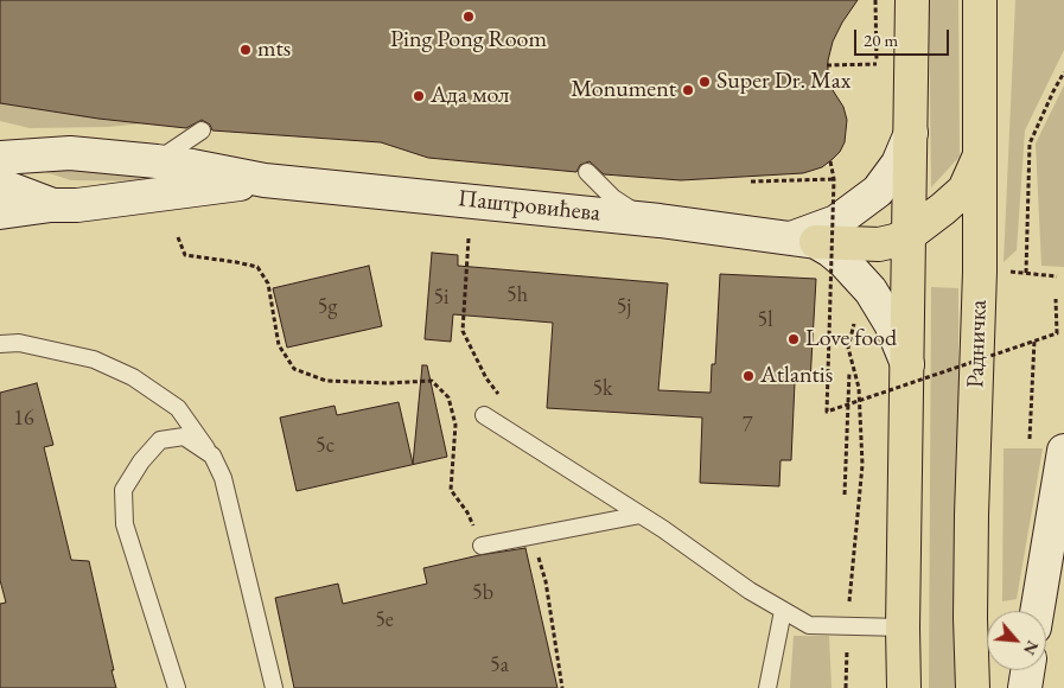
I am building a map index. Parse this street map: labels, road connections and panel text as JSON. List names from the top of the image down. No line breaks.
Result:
{"streets":{"main road":["Паштровићева","Радничка"]},"places":["Ping Pong Room","mts","Super Dr. Max","Monument","Ада мол","Love food","Atlantis"],"house_numbers":["5h","5i","5g","5j","5l","5k","16","7","5c","5b","5e","5a"],"scale_bar":"20 m","north":"bottom right"}
